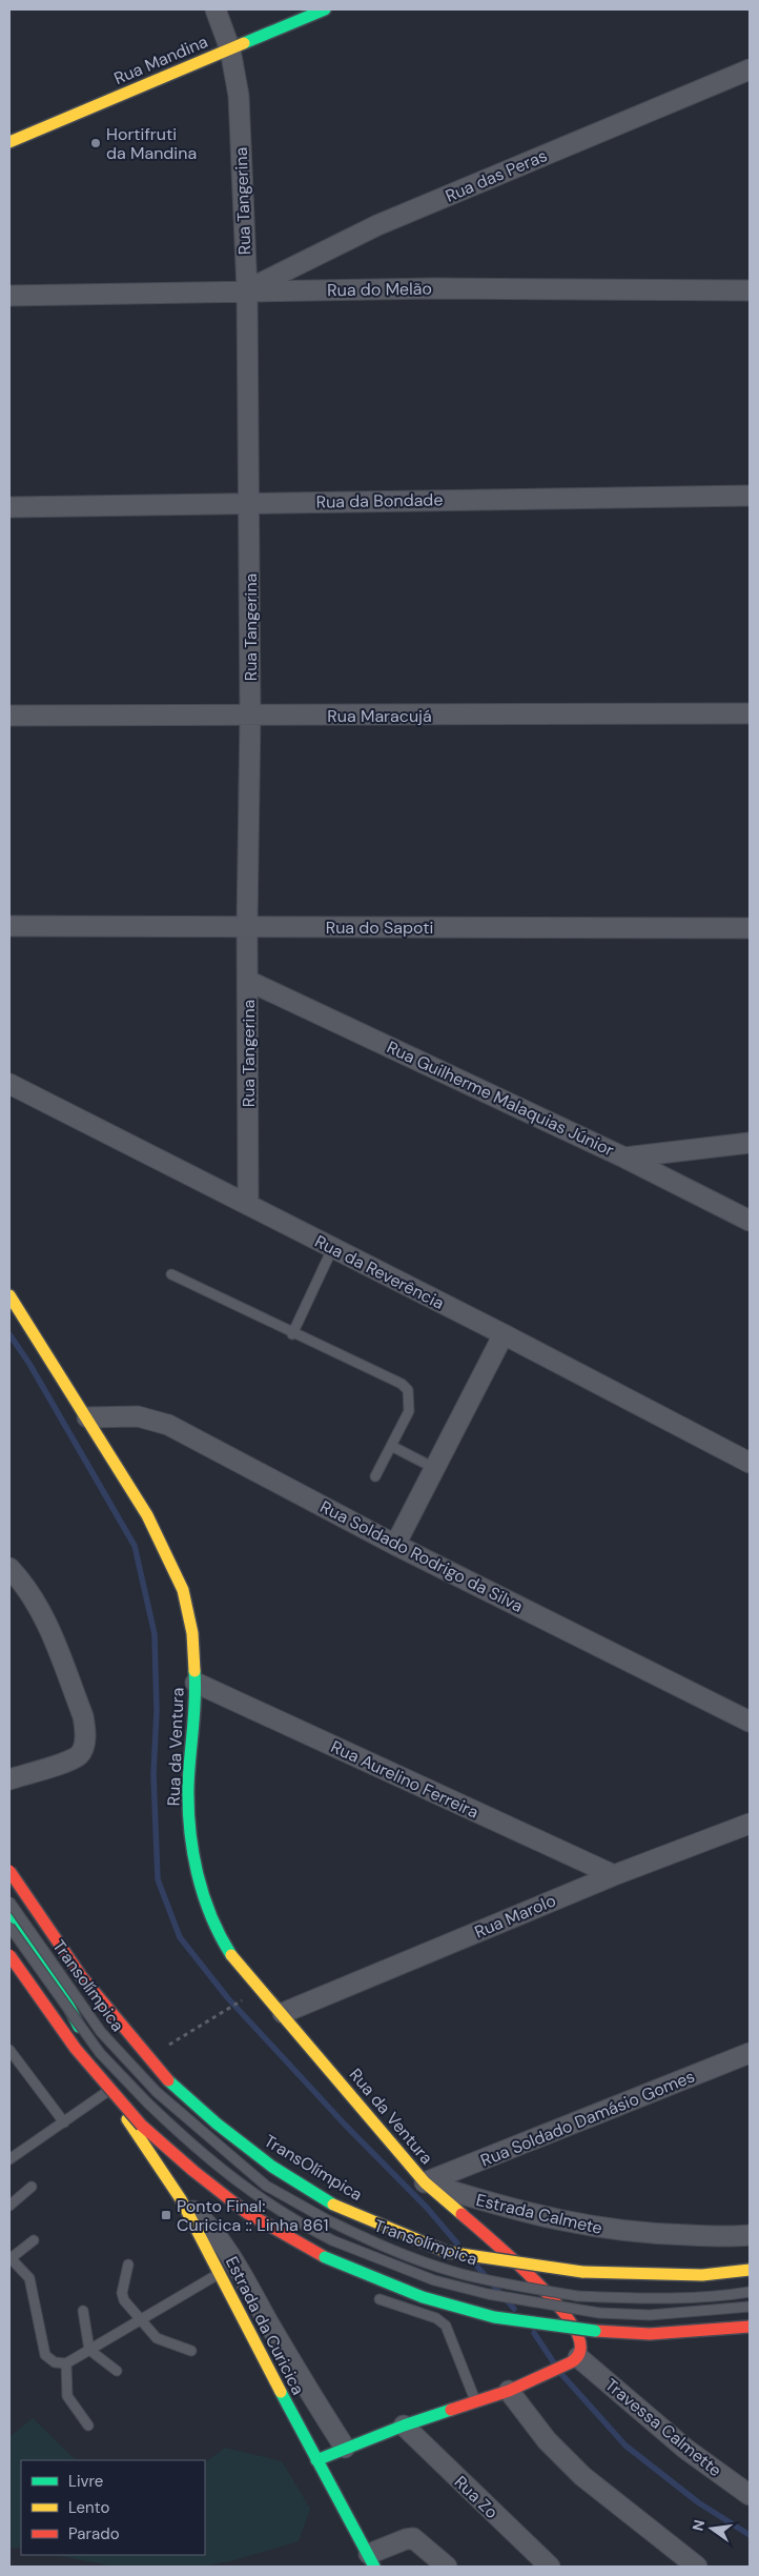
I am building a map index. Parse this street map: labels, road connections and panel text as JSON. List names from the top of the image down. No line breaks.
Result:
{"streets":{"main road":["Rua Mandina","Rua da Ventura","TransOlímpica","Estrada da Curicica"],"street":["Rua das Peras","Rua Tangerina","Rua do Melão","Rua da Bondade","Rua Maracujá","Rua do Sapoti","Rua Guilherme Malaquias Júnior","Rua da Reverência","Rua Soldado Rodrigo da Silva","Rua Aurelino Ferreira","Rua Marolo","Rua Soldado Damásio Gomes","Estrada Calmete","Travessa Calmette","Rua Zo"],"lane":["Transolímpica"]},"crossings":[["Rua Mandina","Rua Tangerina"],["Rua das Peras","Rua Tangerina"],["Rua das Peras","Rua do Melão"],["Rua Tangerina","Rua do Melão"],["Rua Tangerina","Rua da Bondade"],["Rua Tangerina","Rua Maracujá"],["Rua Tangerina","Rua do Sapoti"],["Rua Tangerina","Rua Guilherme Malaquias Júnior"],["Rua Tangerina","Rua da Reverência"],["Rua Soldado Rodrigo da Silva","Rua da Ventura"],["Rua da Ventura","Rua Aurelino Ferreira"],["Rua da Ventura","Rua Marolo"],["Rua da Ventura","Rua Soldado Damásio Gomes"],["Rua da Ventura","Estrada Calmete"],["Rua da Ventura","Travessa Calmette"],["Rua Aurelino Ferreira","Rua Marolo"],["Rua Soldado Damásio Gomes","Estrada Calmete"]],"places":{"other":["Hortifruti da Mandina"],"transit":["Ponto Final: Curicica :: Linha 861"]},"legend":["Livre","Lento","Parado"],"north":"left"}
